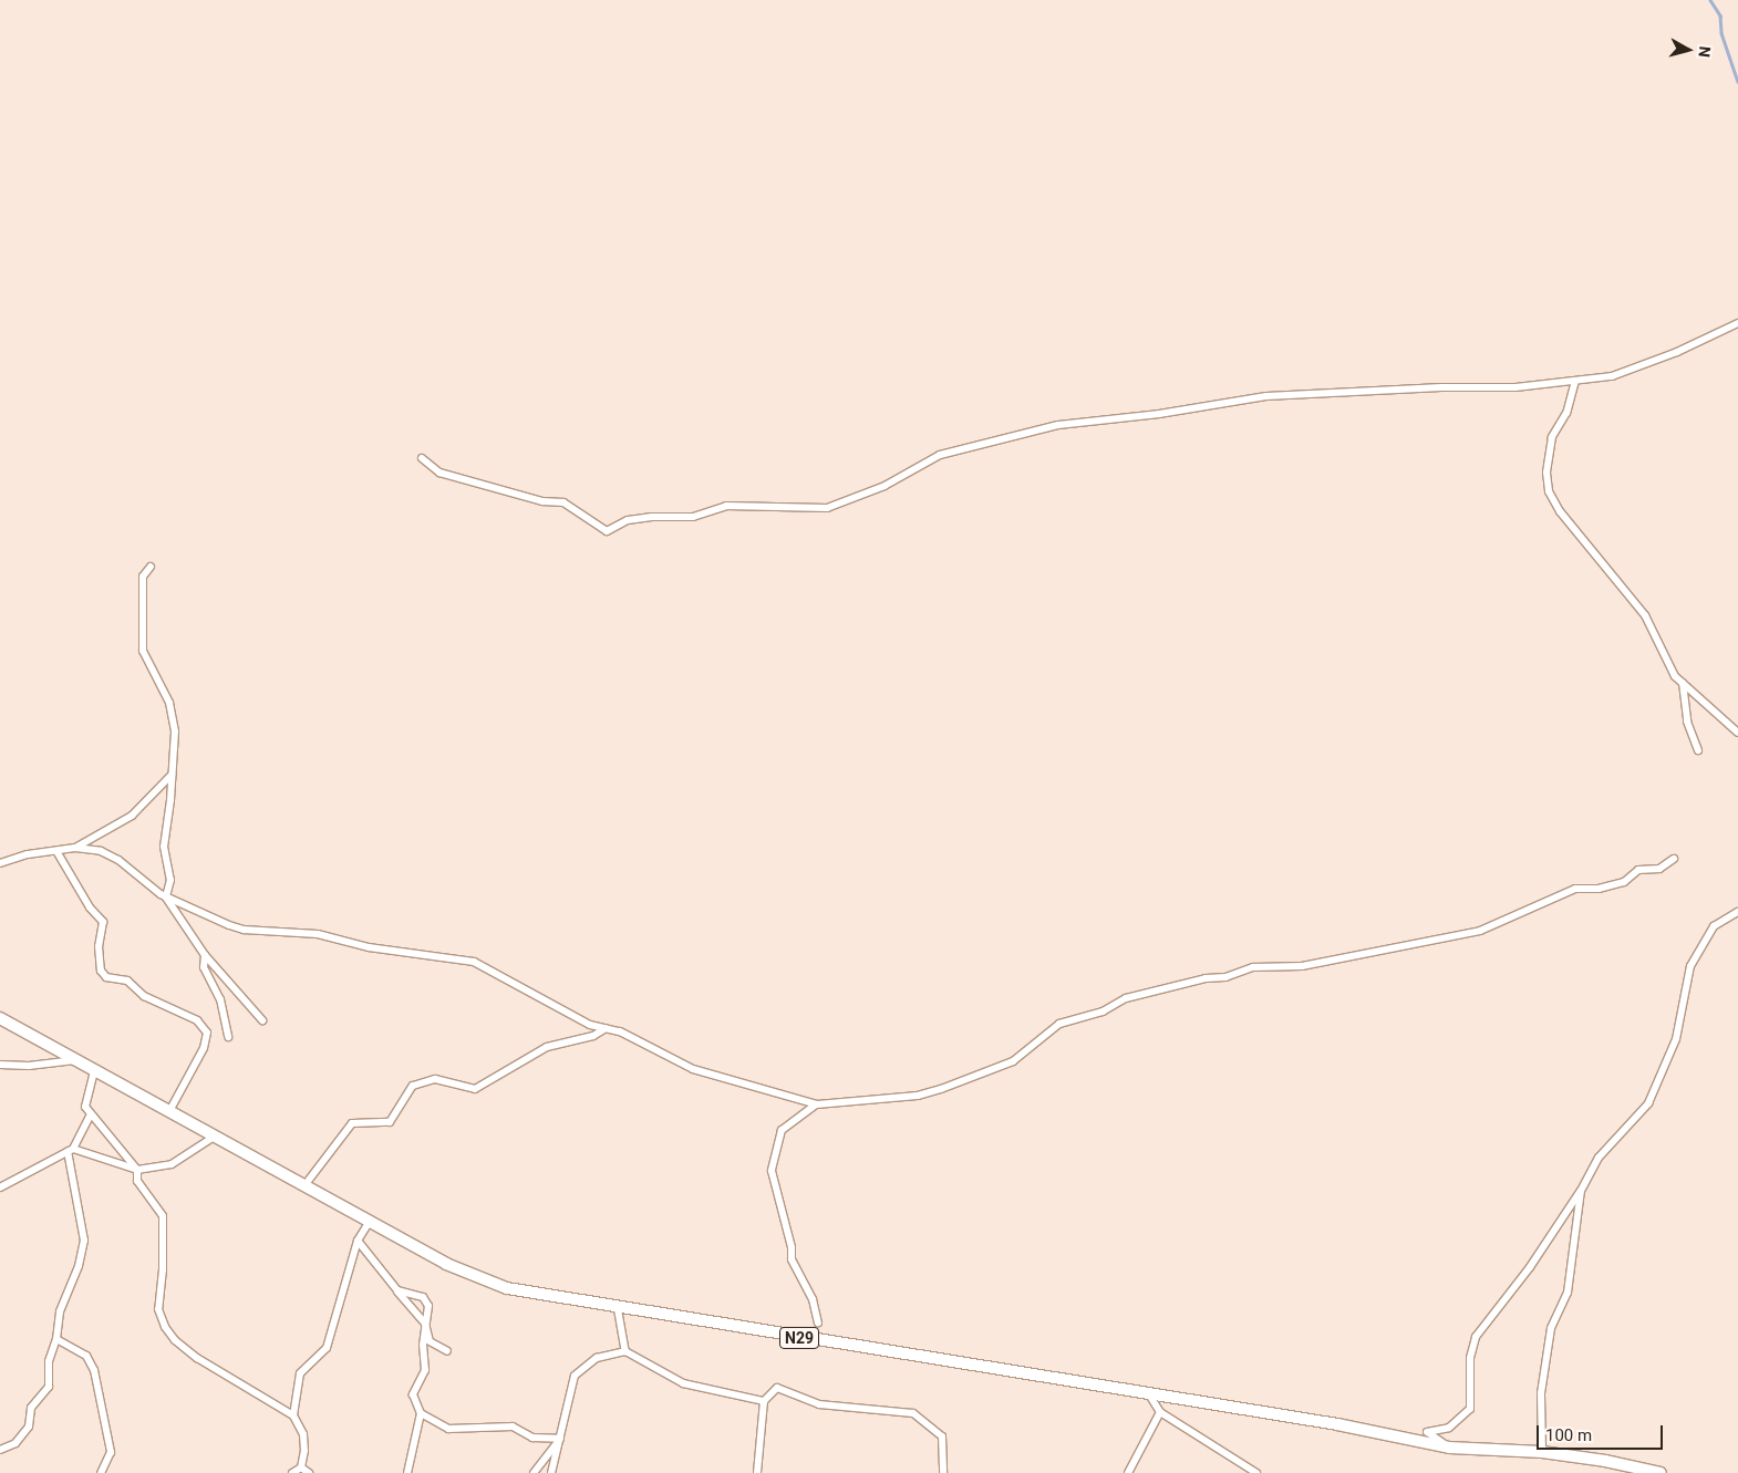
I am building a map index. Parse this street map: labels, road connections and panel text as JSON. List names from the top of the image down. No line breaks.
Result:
{"streets":{"main road":["N29"]},"scale_bar":"100 m","north":"right"}
